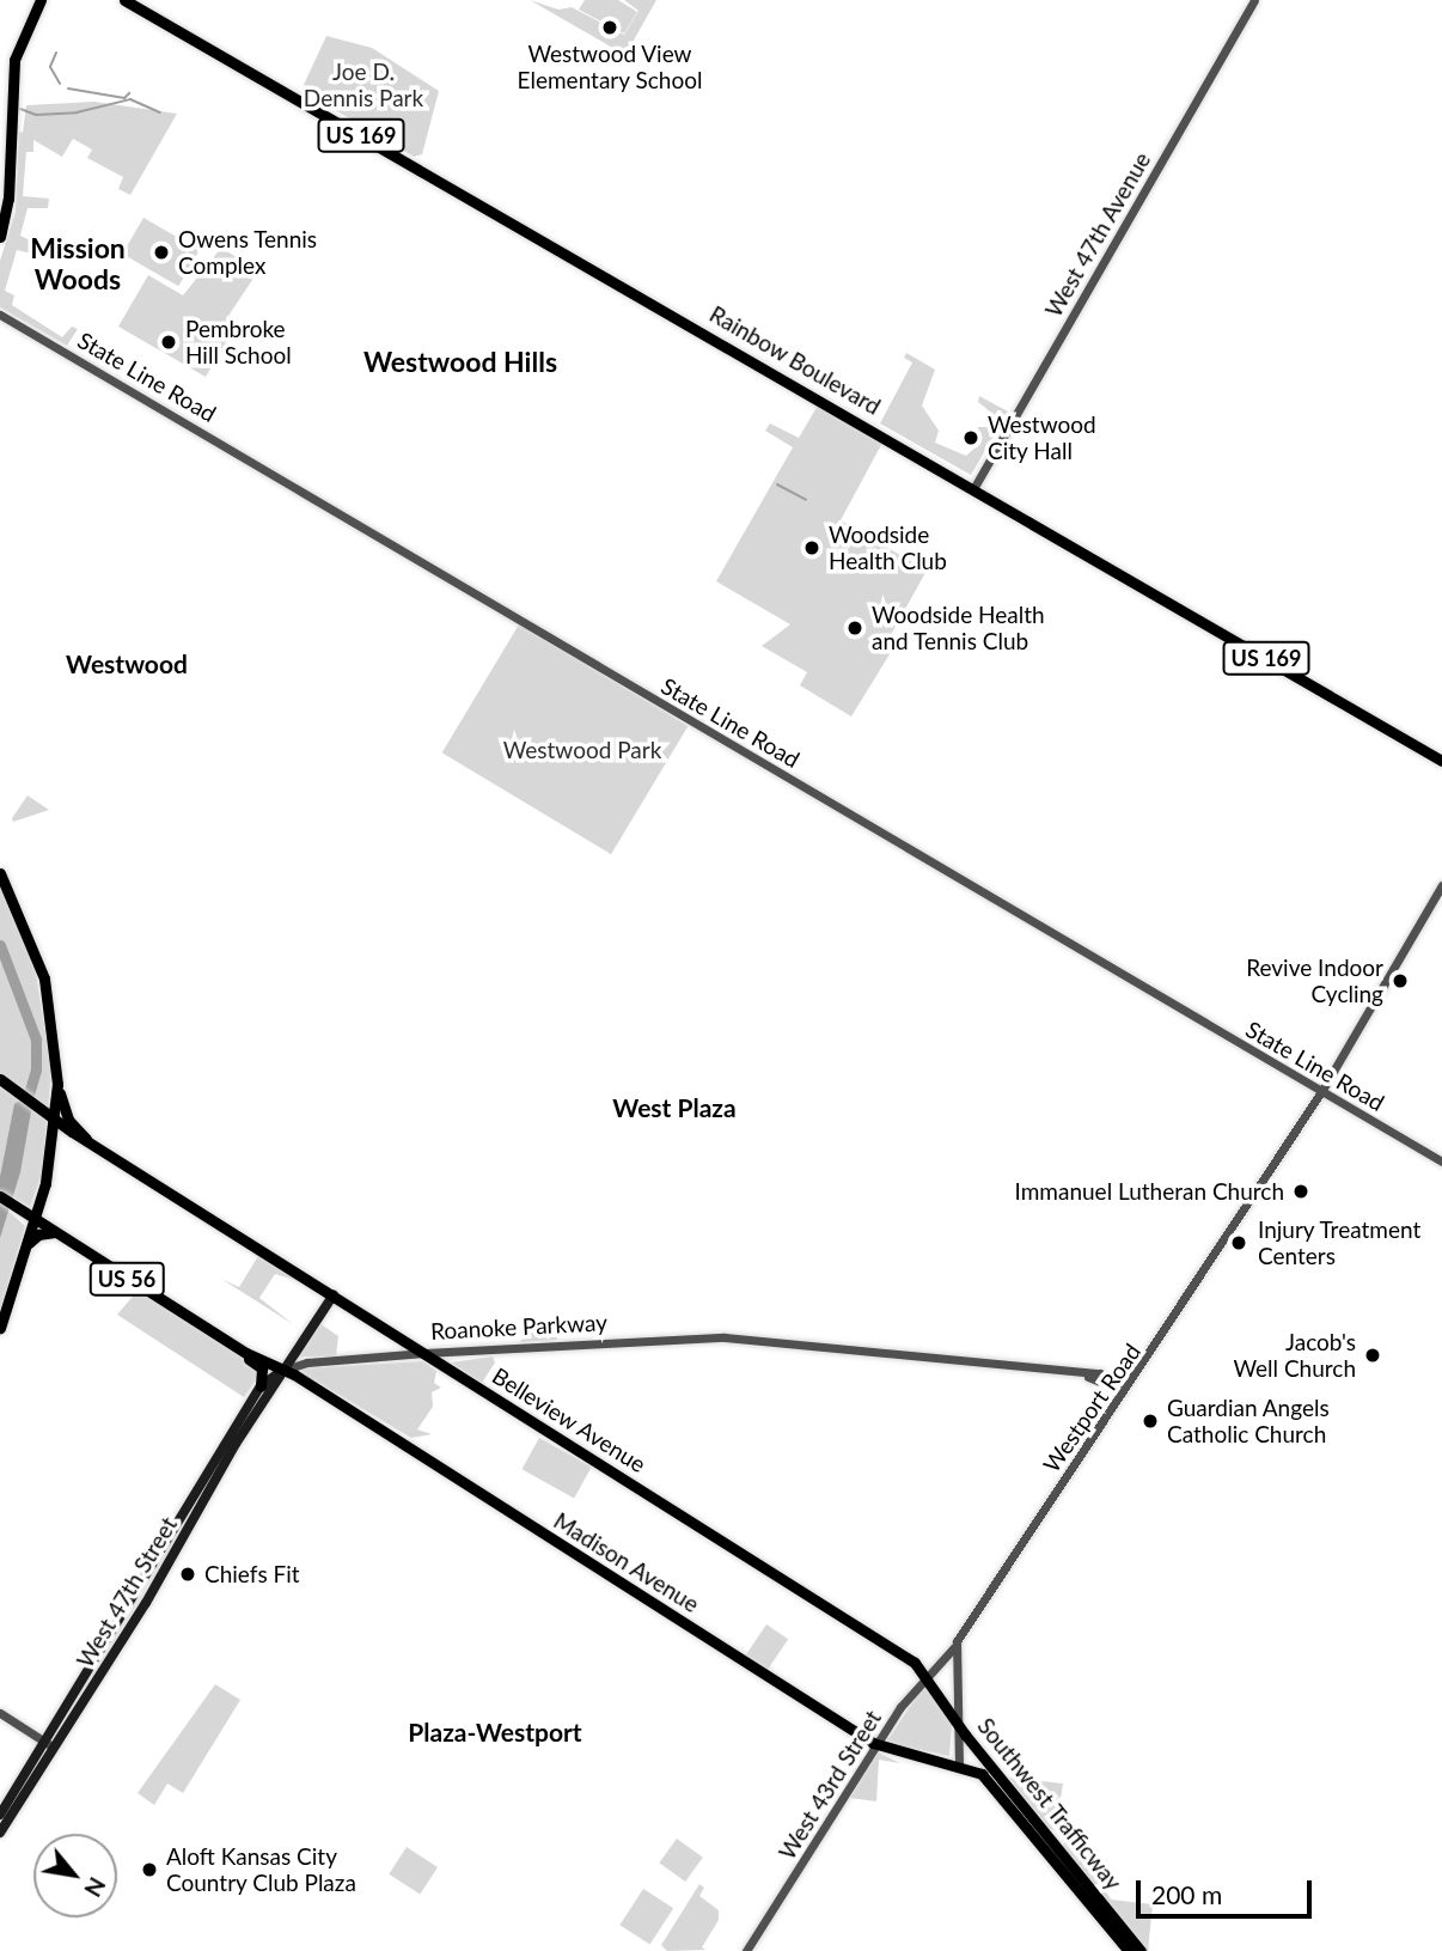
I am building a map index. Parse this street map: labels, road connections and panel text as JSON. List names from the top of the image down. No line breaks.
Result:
{"streets":{"main road":["US 169","Rainbow Boulevard","US 56","Belleview Avenue","Madison Avenue","West 47th Street","Southwest Trafficway"],"street":["West 47th Avenue","State Line Road","Roanoke Parkway","Westport Road","West 43rd Street"]},"crossings":[["West 47th Avenue","Rainbow Boulevard"],["State Line Road","Westport Road"],["US 56","West 47th Street"],["Roanoke Parkway","Westport Road"],["Roanoke Parkway","Belleview Avenue"],["Roanoke Parkway","Madison Avenue"],["Roanoke Parkway","West 47th Street"],["Westport Road","West 43rd Street"],["Belleview Avenue","West 47th Street"],["Belleview Avenue","West 43rd Street"],["Belleview Avenue","Southwest Trafficway"],["Madison Avenue","West 47th Street"],["Madison Avenue","West 43rd Street"],["Madison Avenue","Southwest Trafficway"]],"districts":["Mission Woods","Westwood Hills","Westwood","West Plaza","Plaza-Westport"],"parks":["Joe D. Dennis Park","Westwood Park"],"places":["Westwood View Elementary School","Owens Tennis Complex","Pembroke Hill School","Westwood City Hall","Woodside Health Club","Woodside Health and Tennis Club","Revive Indoor Cycling","Immanuel Lutheran Church","Injury Treatment Centers","Jacob's Well Church","Guardian Angels Catholic Church","Chiefs Fit","Aloft Kansas City Country Club Plaza"],"scale_bar":"200 m","north":"bottom right"}
